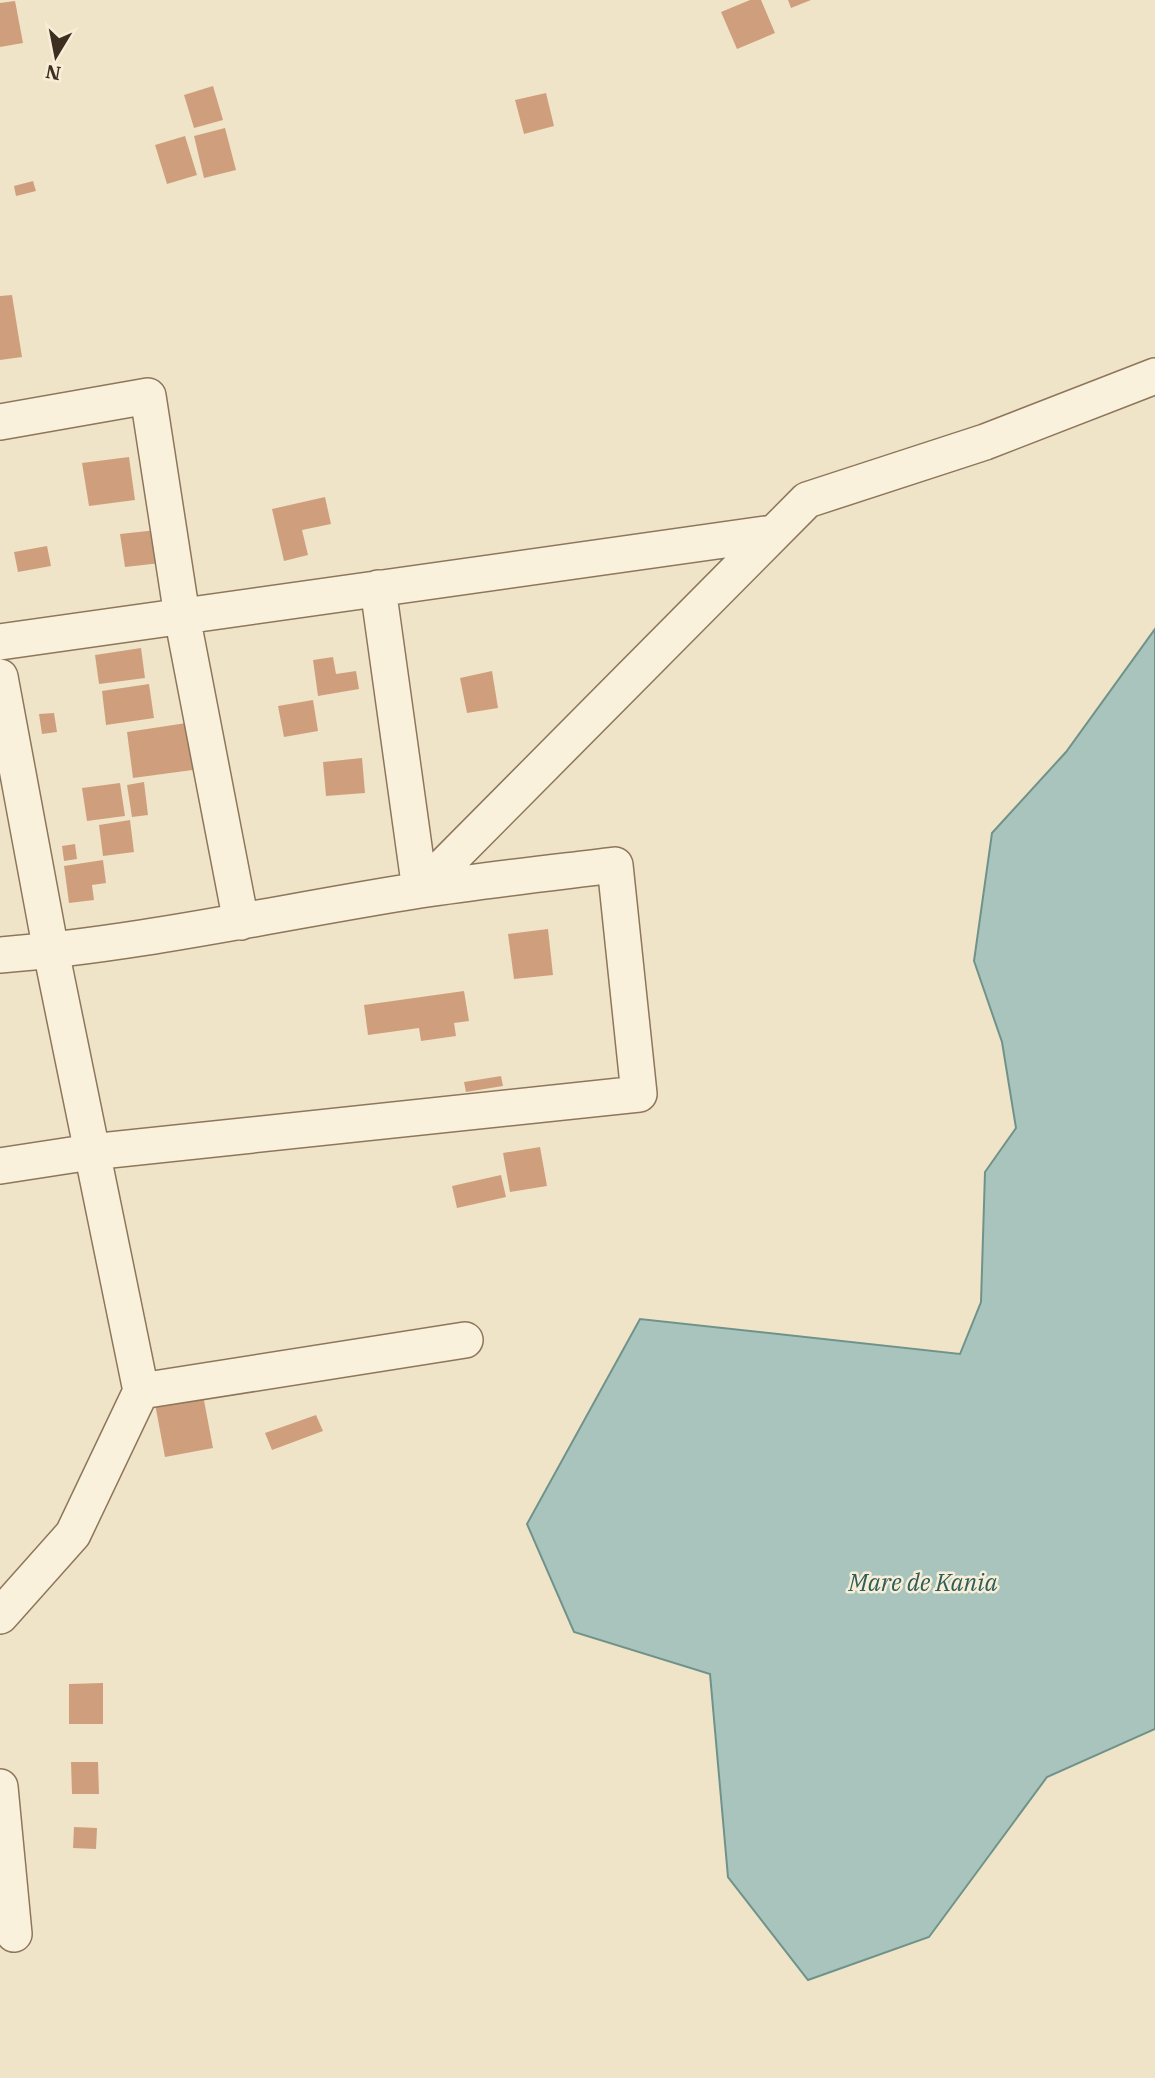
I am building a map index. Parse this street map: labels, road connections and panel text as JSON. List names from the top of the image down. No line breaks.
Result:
{"water":["Mare de Kania"],"north":"bottom"}
